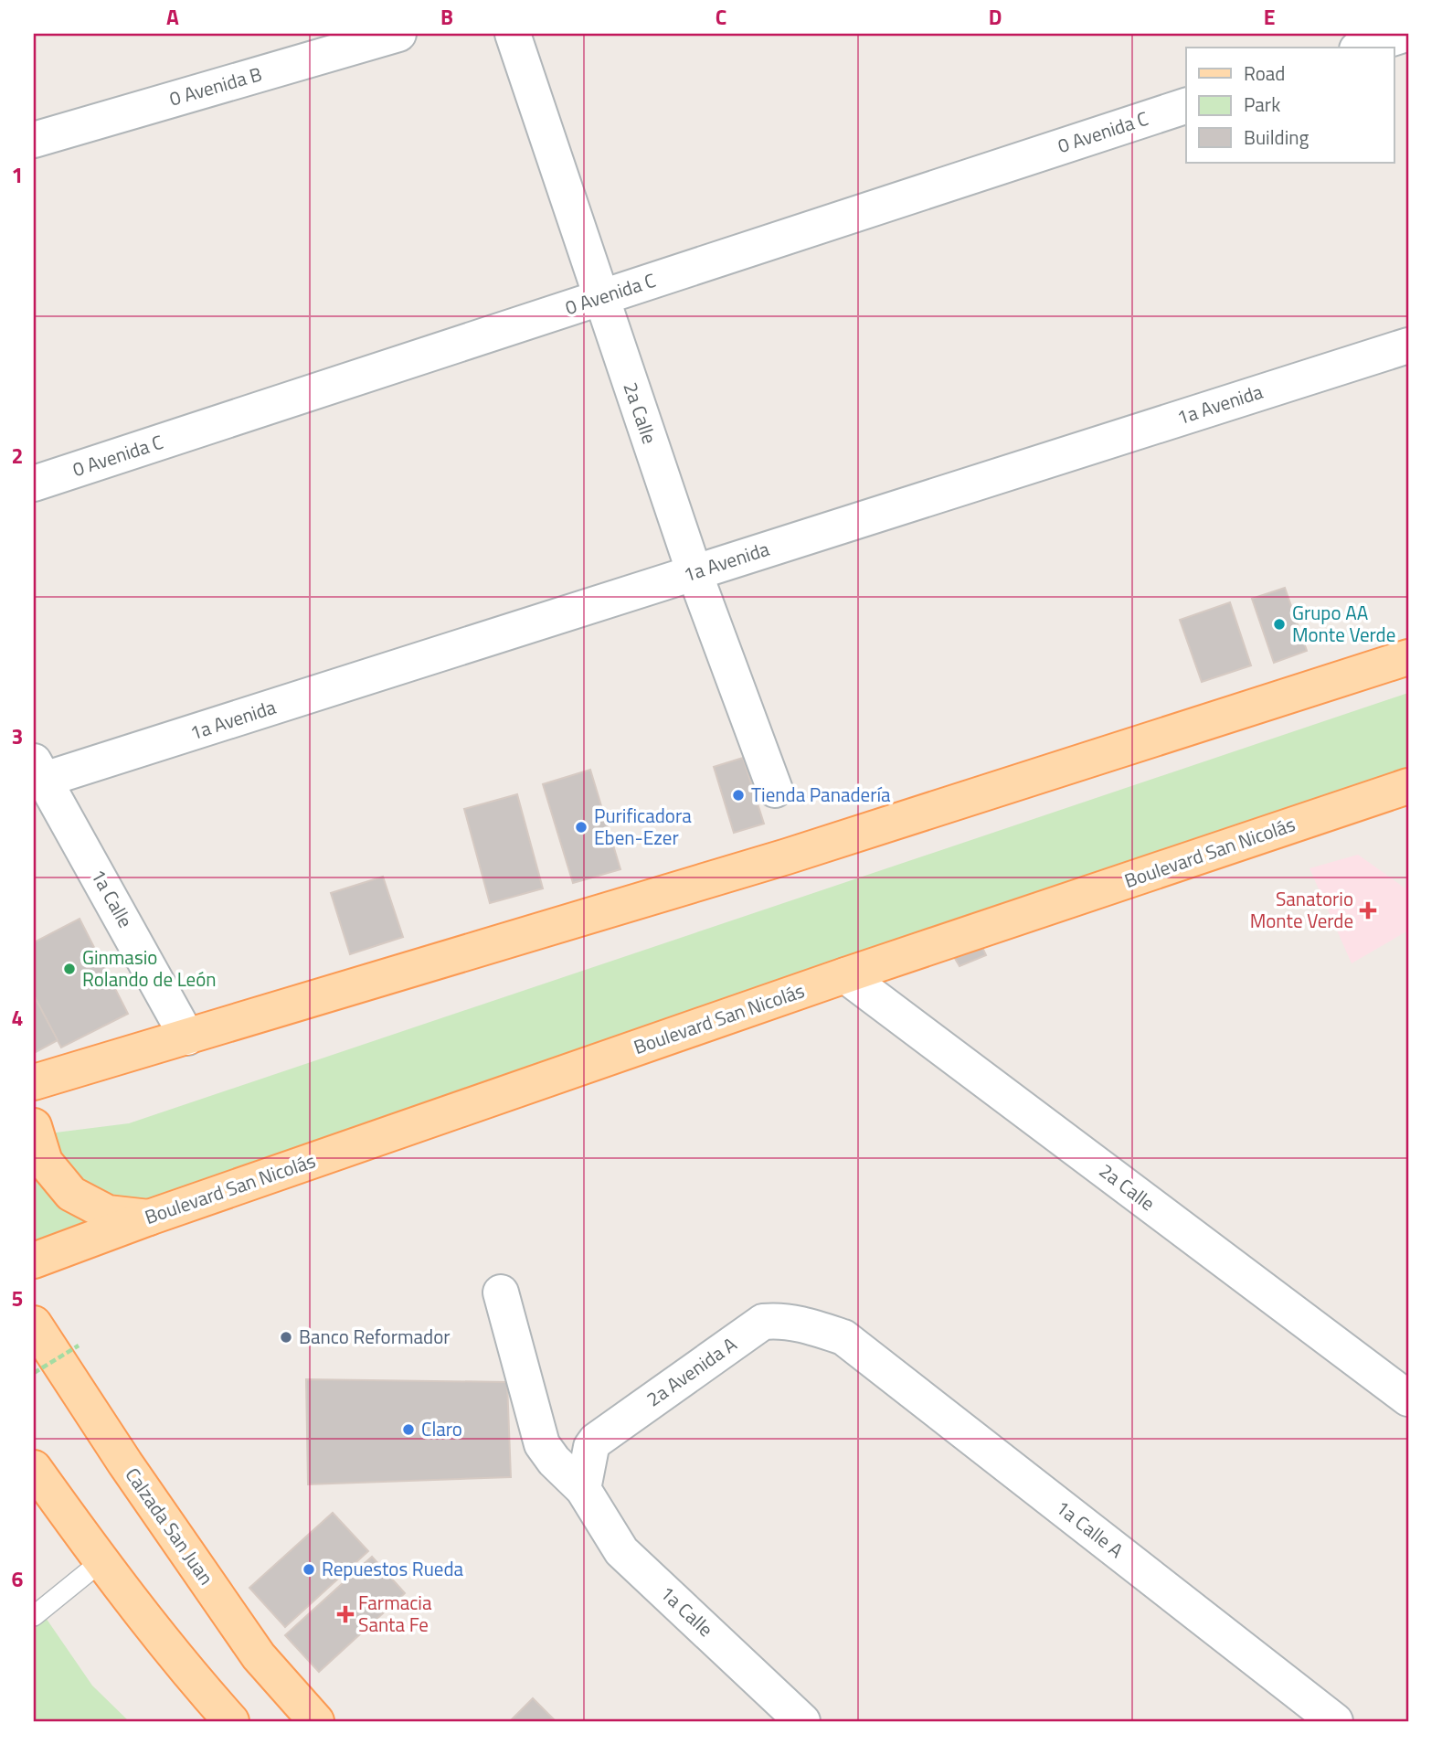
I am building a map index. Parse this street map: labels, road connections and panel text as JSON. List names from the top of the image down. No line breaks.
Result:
{"streets":{"main road":["Boulevard San Nicolás","Calzada San Juan"],"street":["0 Avenida B","0 Avenida C","1a Avenida","2a Calle","1a Calle","2a Avenida A","1a Calle A"]},"crossings":[["0 Avenida C","2a Calle"],["1a Avenida","2a Calle"],["1a Avenida","1a Calle"],["2a Calle","Boulevard San Nicolás"],["1a Calle","2a Avenida A"],["2a Avenida A","1a Calle A"]],"places":{"other":["Grupo AA Monte Verde","Tienda Panadería","Purificadora Eben-Ezer","Ginmasio Rolando de León","Banco Reformador","Claro","Repuestos Rueda"],"health":["Sanatorio Monte Verde","Farmacia Santa Fe"]},"legend":["Road","Park","Building"],"grid":{"columns":["A","B","C","D","E"],"rows":["1","2","3","4","5","6"]}}
